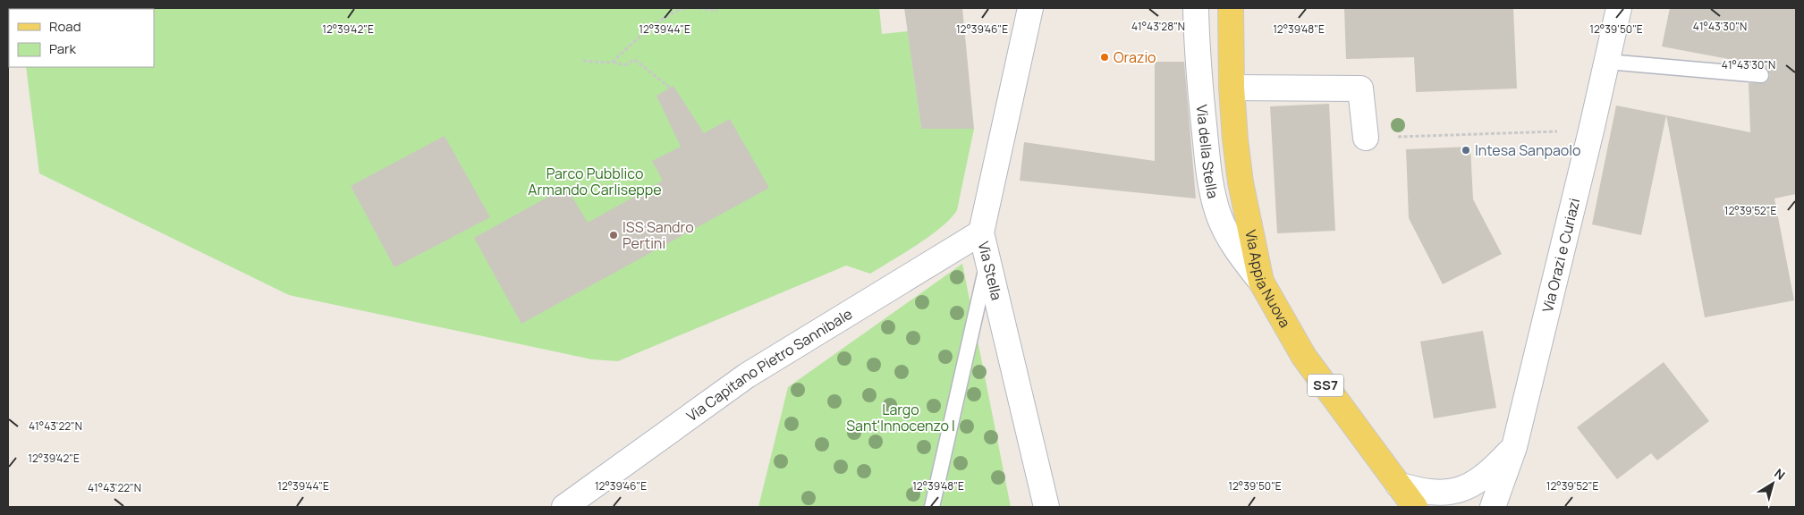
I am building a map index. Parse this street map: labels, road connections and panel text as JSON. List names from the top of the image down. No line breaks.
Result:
{"streets":{"main road":["Via Appia Nuova","SS7"],"street":["Via della Stella","Via Orazi e Curiazi","Via Stella","Via Capitano Pietro Sannibale"]},"crossings":[["Via della Stella","Via Appia Nuova"],["Via Stella","Via Capitano Pietro Sannibale"]],"parks":["Parco Pubblico Armando Carliseppe","Largo Sant'Innocenzo I"],"places":["Orazio","Intesa Sanpaolo","ISS Sandro Pertini"],"legend":["Road","Park"],"north":"top right","coordinates":["41°43'30\"N","41°43'28\"N","12°39'42\"E","12°39'44\"E","12°39'46\"E","12°39'48\"E","12°39'50\"E","12°39'52\"E","41°43'22\"N"]}
